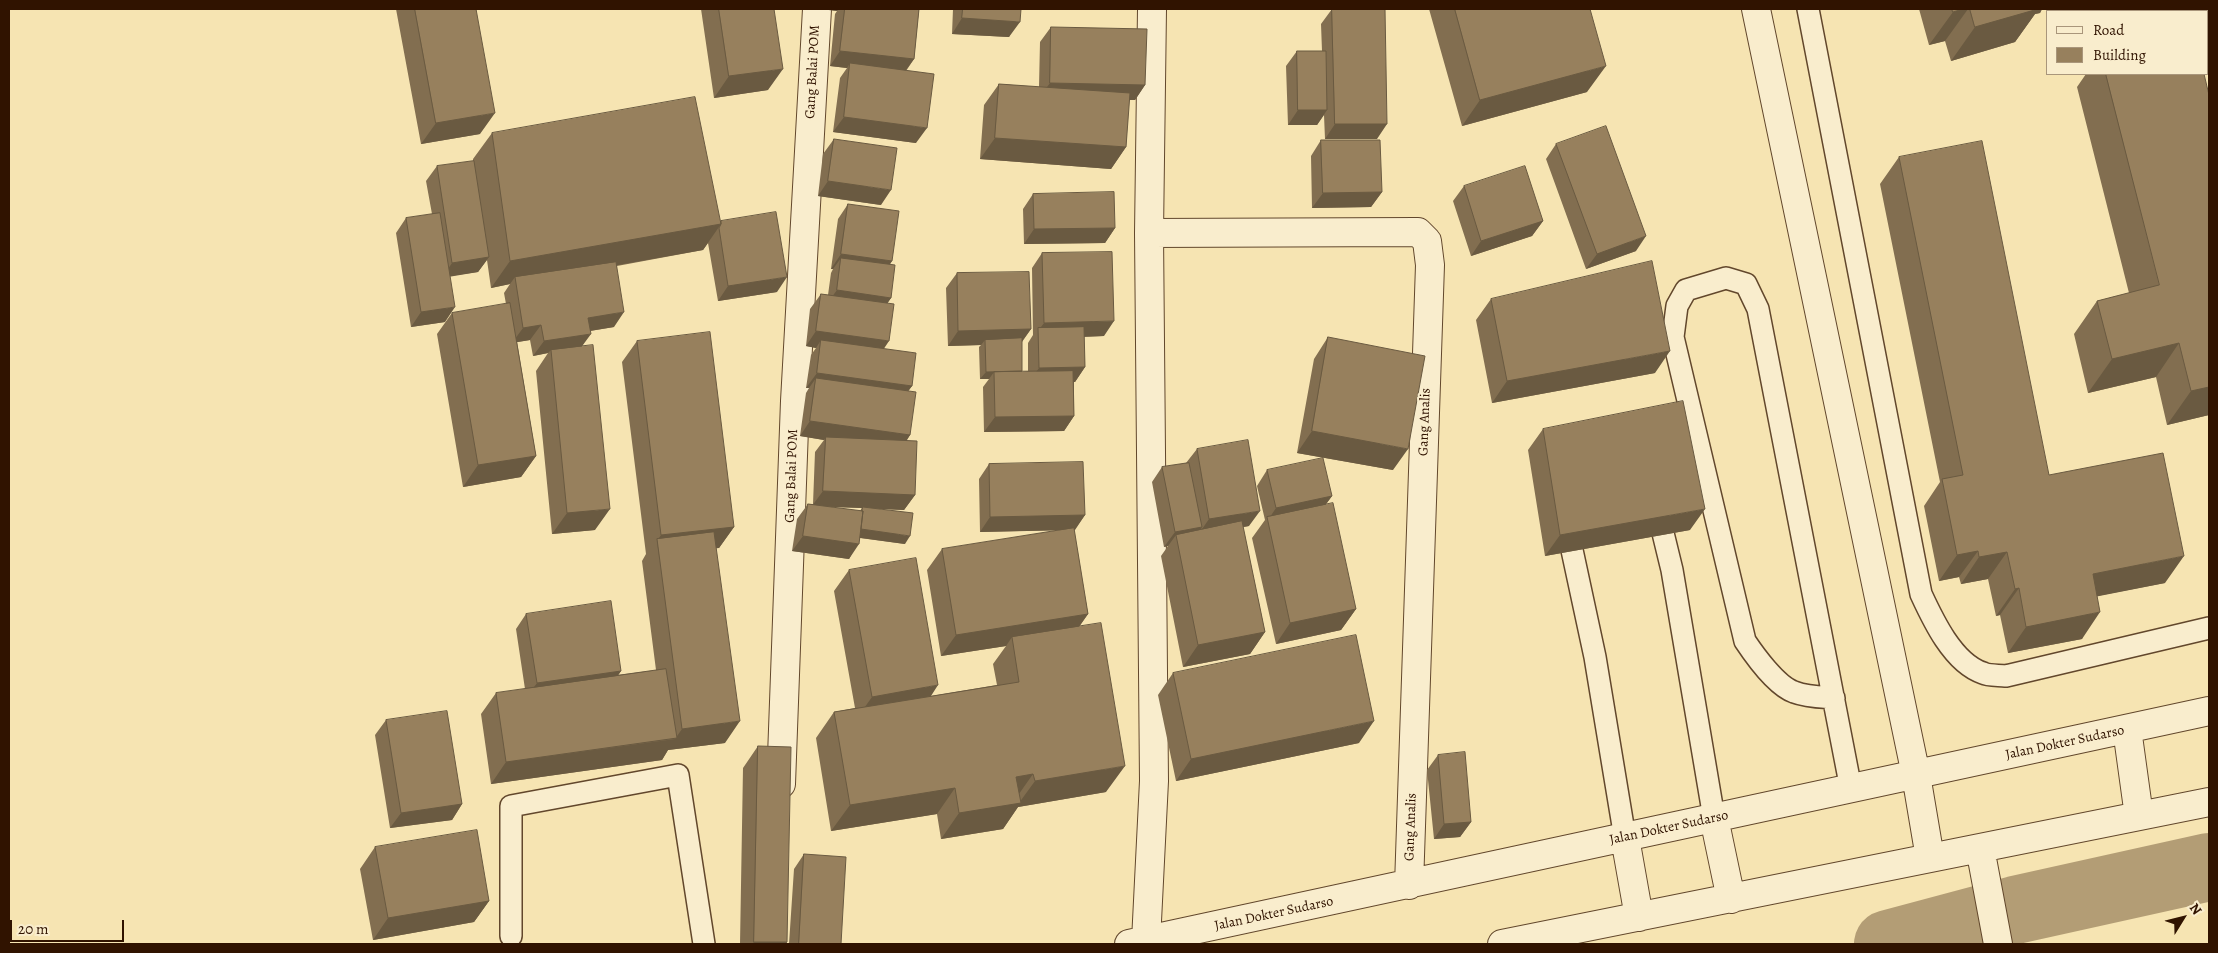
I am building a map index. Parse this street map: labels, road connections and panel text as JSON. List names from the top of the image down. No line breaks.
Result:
{"streets":{"street":["Gang Balai POM","Gang Analis","Jalan Dokter Sudarso"]},"crossings":[["Gang Analis","Jalan Dokter Sudarso"]],"legend":["Road","Building"],"scale_bar":"20 m","north":"top right"}
